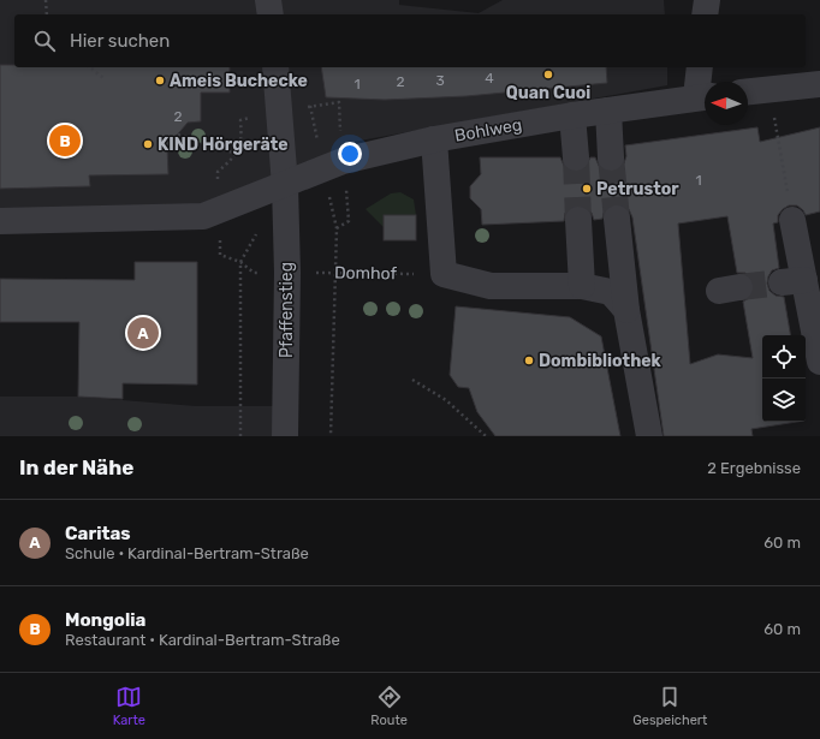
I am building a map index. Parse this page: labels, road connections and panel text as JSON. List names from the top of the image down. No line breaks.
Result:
{"streets":{"street":["Bohlweg","Pfaffenstieg"],"path":["Domhof"]},"crossings":[["Bohlweg","Pfaffenstieg"],["Domhof","Pfaffenstieg"]],"places":["Quan Cuoi","Ameis Buchecke","KIND Hörgeräte","Petrustor","Dombibliothek"],"house_numbers":["4","3","2","1","2","1"],"north":"left","page":{"search":"Hier suchen","pins":["B","A"],"heading":["In der Nähe","2 Ergebnisse"],"list":[{"mark":"A","name":"Caritas","note":"Schule · Kardinal-Bertram-Straße","value":"60 m"},{"mark":"B","name":"Mongolia","note":"Restaurant · Kardinal-Bertram-Straße","value":"60 m"}],"nav":["Karte","Route","Gespeichert"]}}
